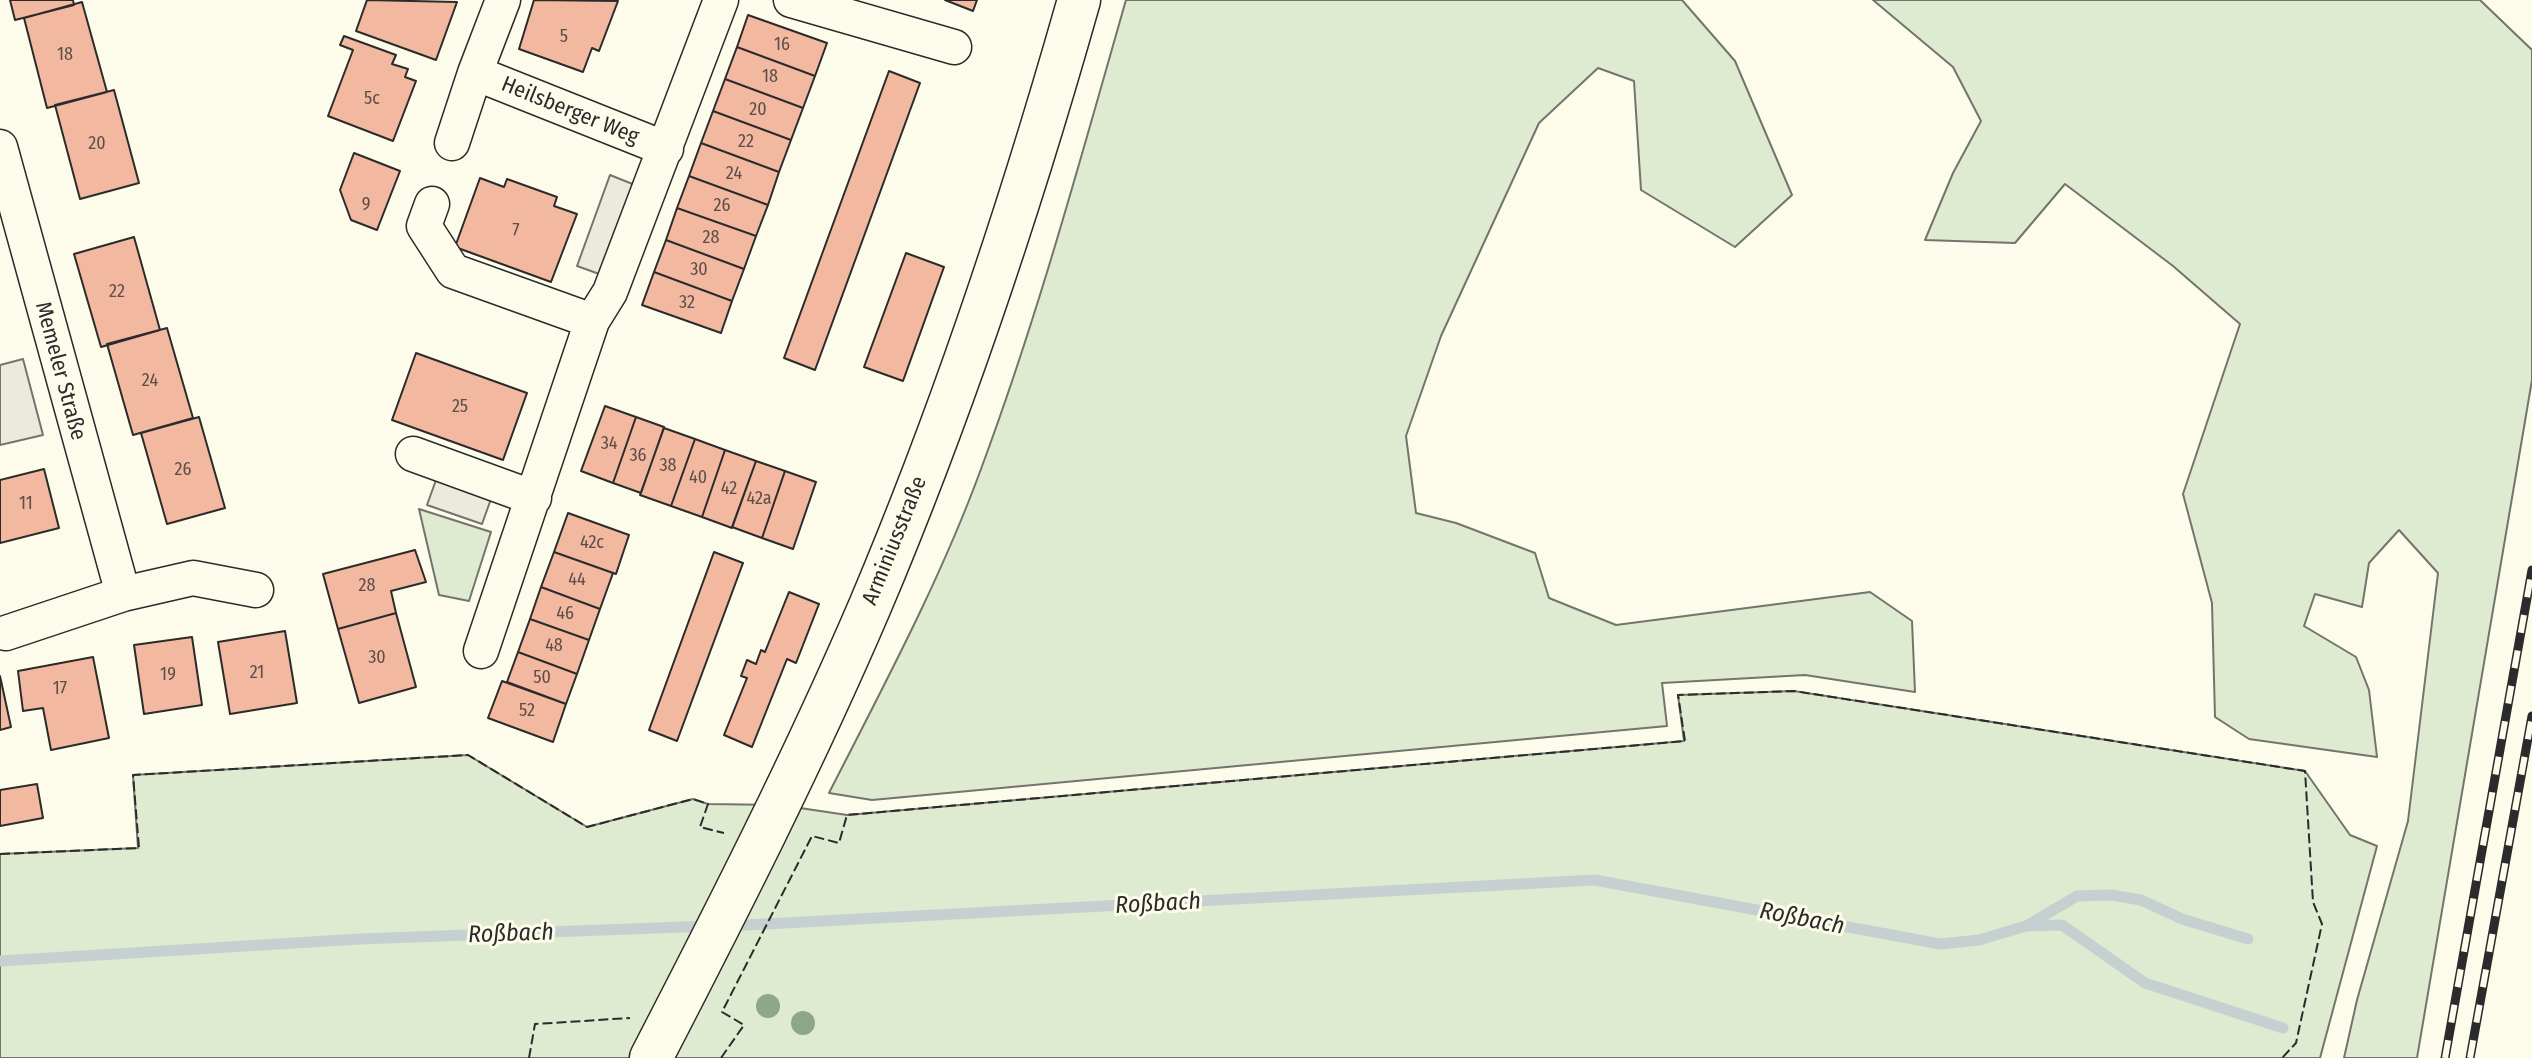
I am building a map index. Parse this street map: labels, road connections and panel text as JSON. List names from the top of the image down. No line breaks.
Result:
{"streets":{"street":["Heilsberger Weg","Memeler Straße","Arminiusstraße"]},"water":["Roßbach"],"house_numbers":["5","16","18","18","5c","20","22","20","24","9","26","7","28","30","22","32","24","25","34","36","38","26","40","42","42a","11","42c","44","28","46","48","30","21","19","50","17","52"]}
